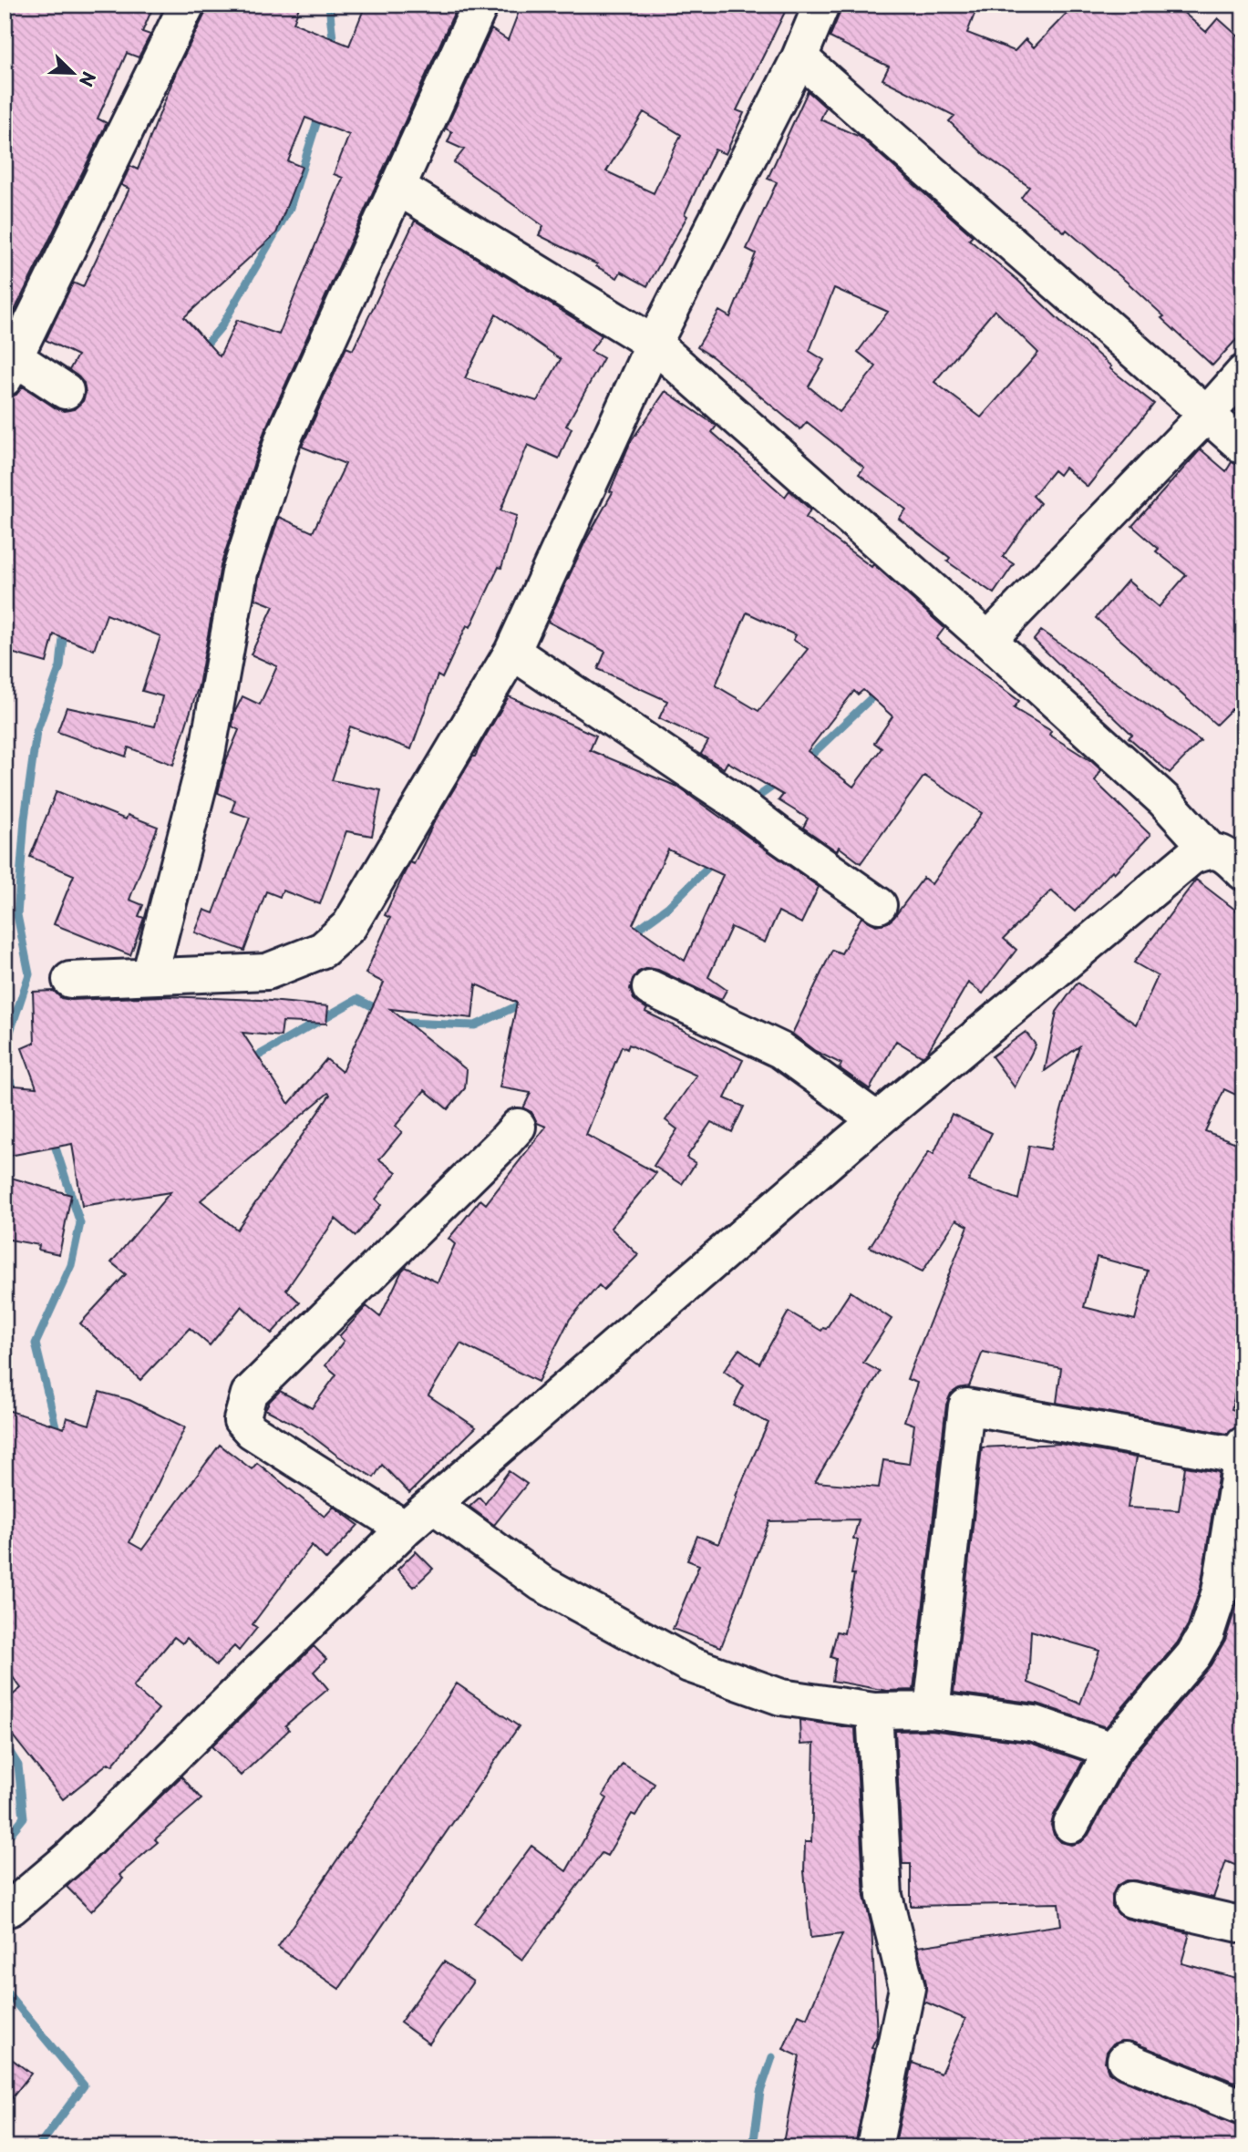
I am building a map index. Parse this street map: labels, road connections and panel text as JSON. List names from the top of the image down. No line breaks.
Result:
{"north":"bottom right"}
